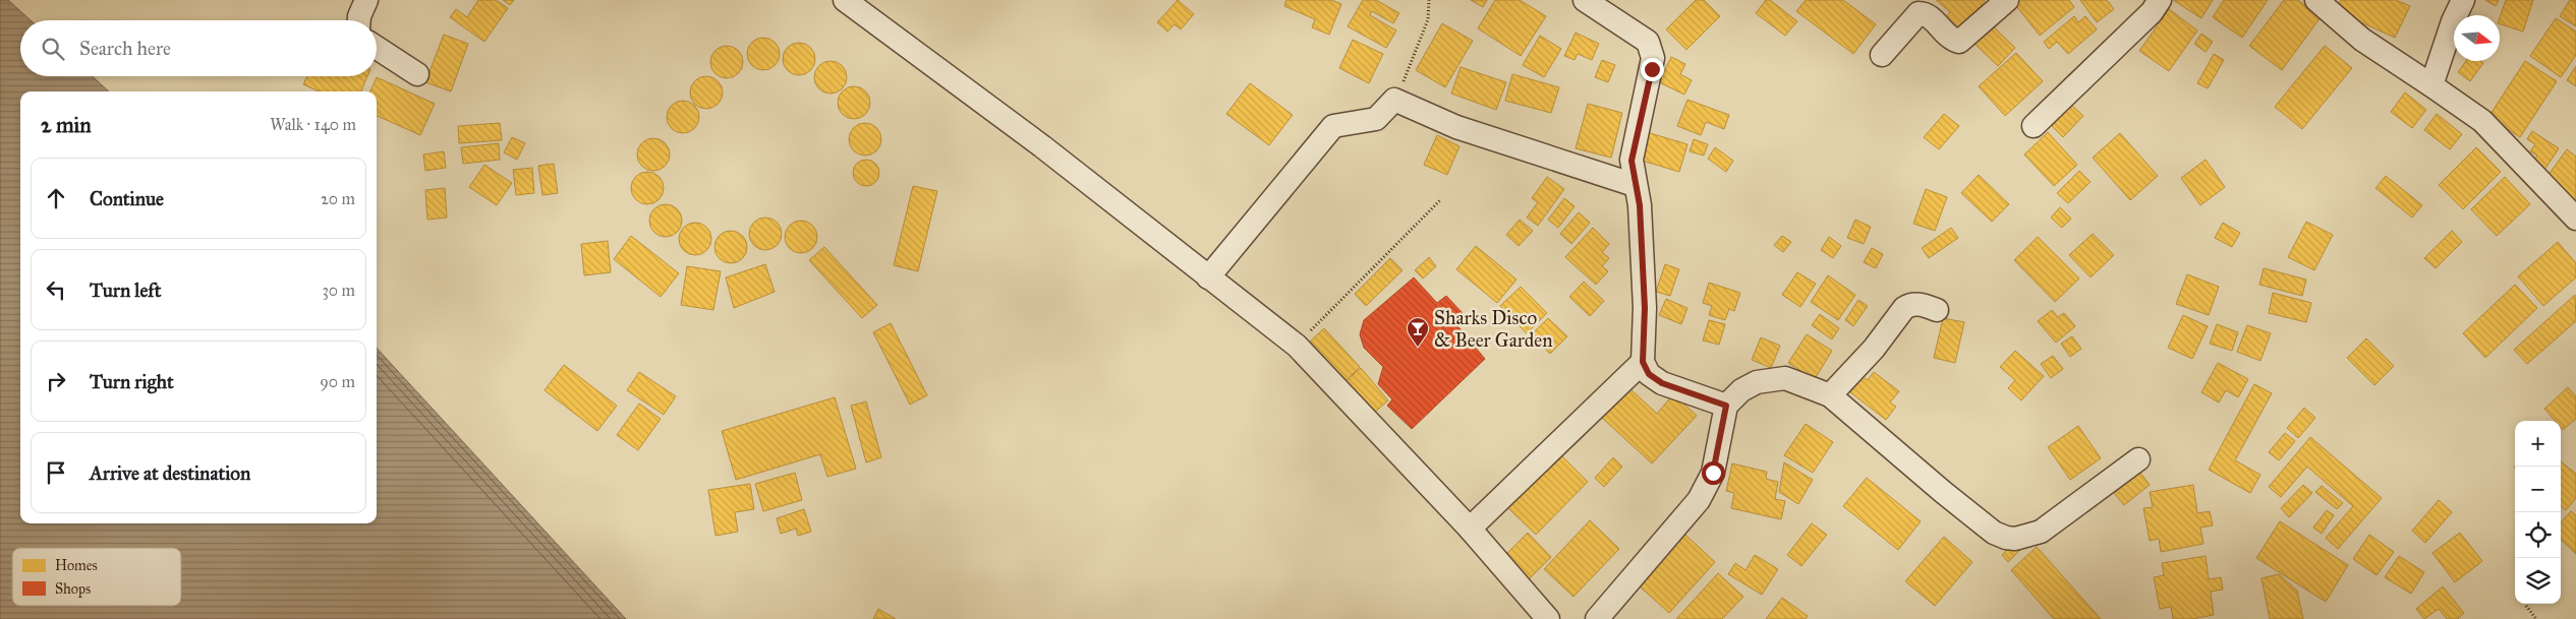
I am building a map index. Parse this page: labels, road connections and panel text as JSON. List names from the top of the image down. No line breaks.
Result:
{"places":{"bar":["Sharks Disco & Beer Garden"]},"legend":["Homes","Shops"],"north":"right","page":{"search":"Search here","heading":["2 min","Walk · 140 m"],"list":[["Continue","20 m"],["Turn left","30 m"],["Turn right","90 m"],"Arrive at destination"],"map_buttons":["+","−"]}}
